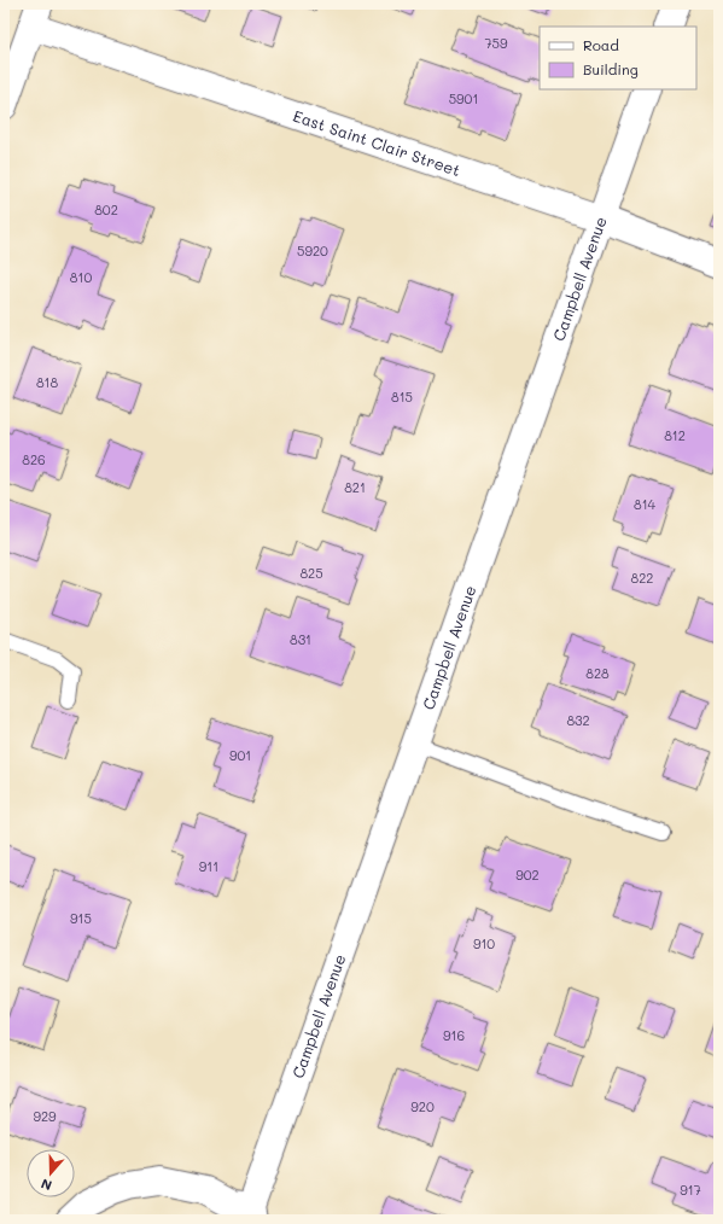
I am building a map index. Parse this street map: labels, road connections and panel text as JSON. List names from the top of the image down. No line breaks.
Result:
{"streets":{"street":["East Saint Clair Street","Campbell Avenue"]},"crossings":[["East Saint Clair Street","Campbell Avenue"]],"house_numbers":["759","5901","802","5920","810","818","815","812","826","821","814","825","822","831","828","832","901","911","902","915","910","916","920","929","917"],"legend":["Road","Building"],"north":"bottom"}
